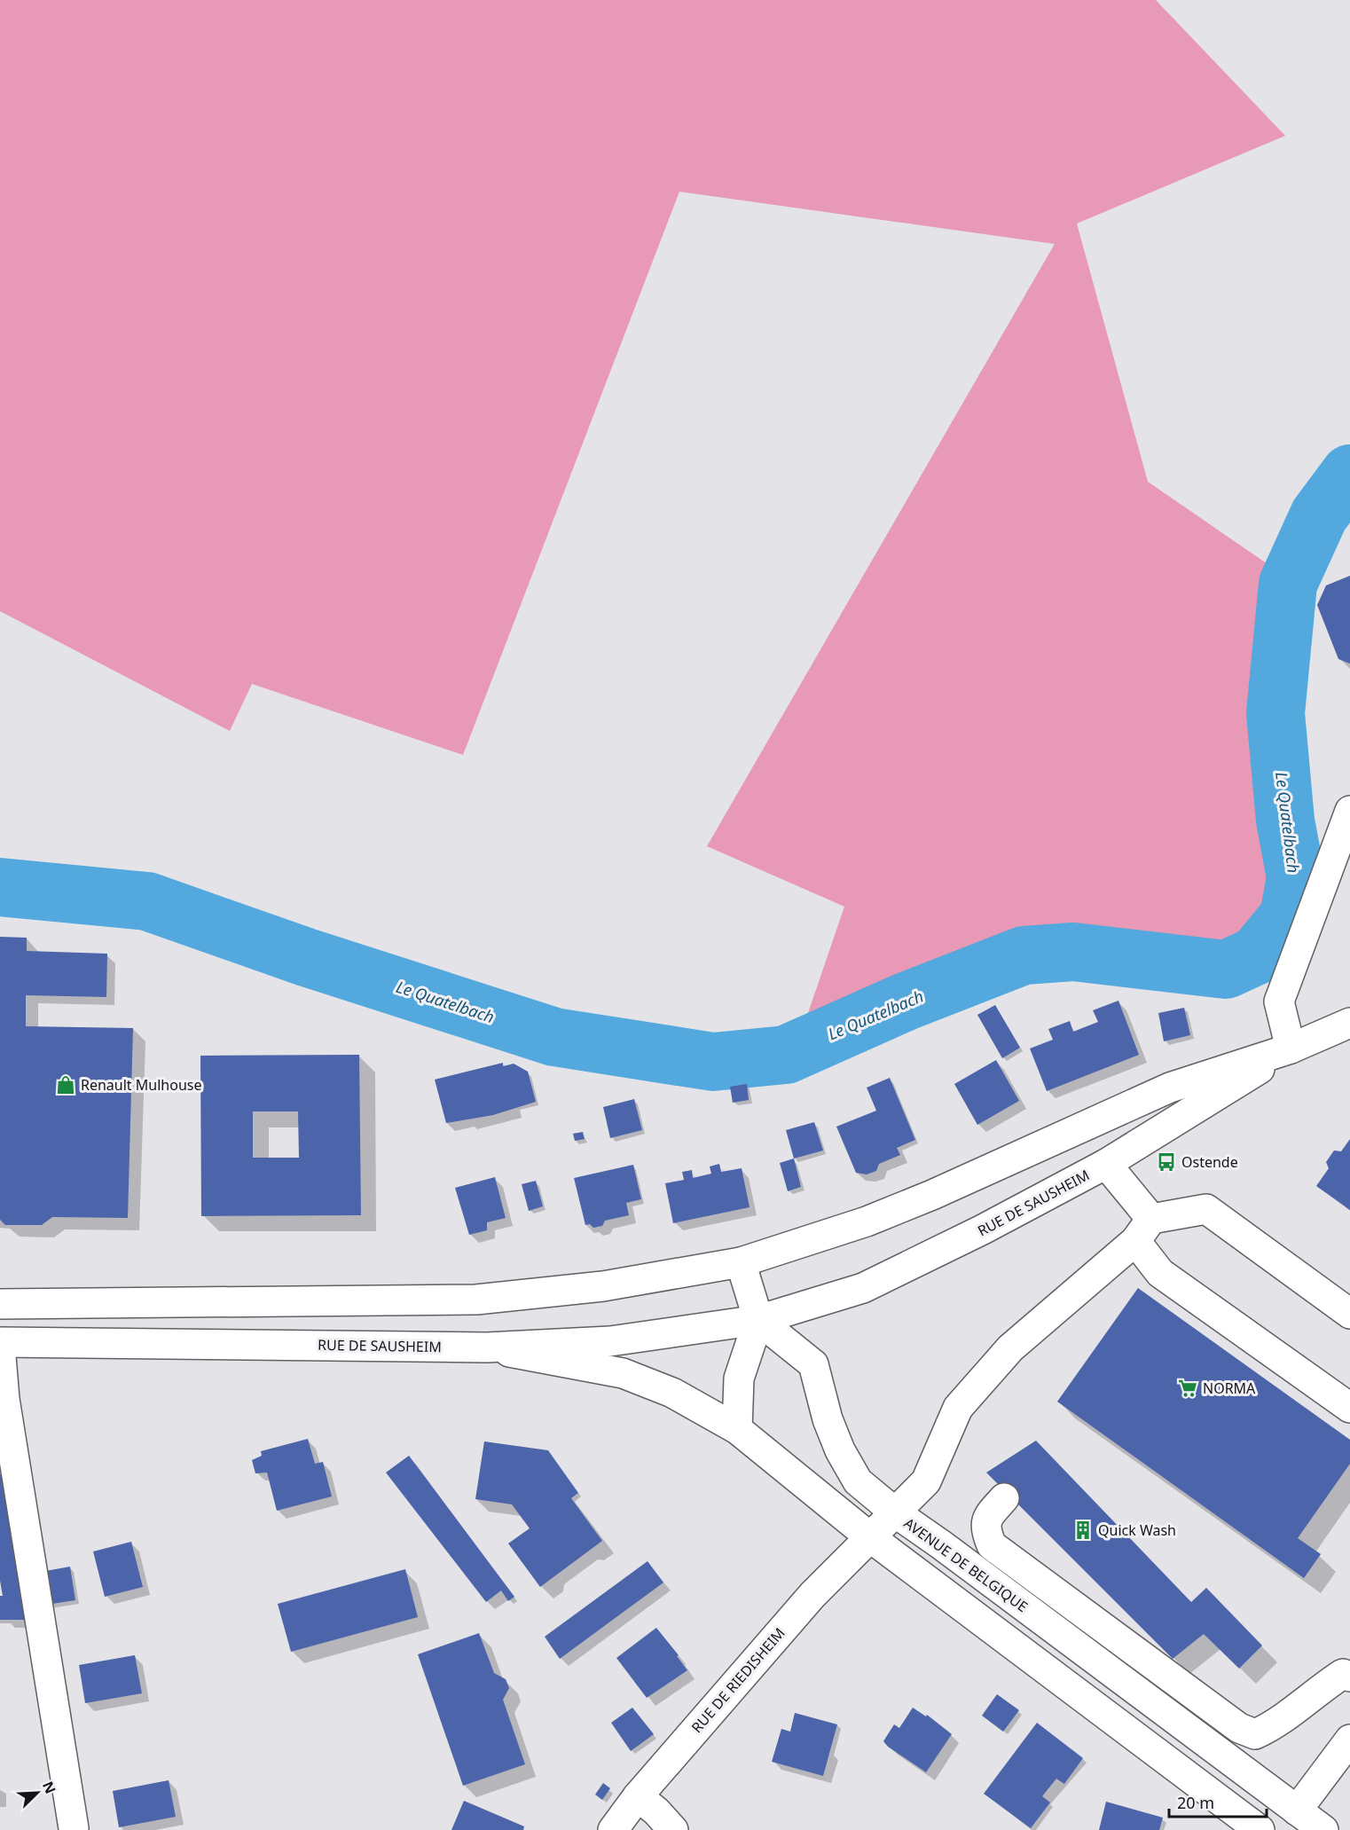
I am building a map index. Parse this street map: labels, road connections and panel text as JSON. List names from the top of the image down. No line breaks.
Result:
{"streets":{"main road":["RUE DE SAUSHEIM","AVENUE DE BELGIQUE","RUE DE RIEDISHEIM"]},"crossings":[["RUE DE SAUSHEIM","AVENUE DE BELGIQUE"],["AVENUE DE BELGIQUE","RUE DE RIEDISHEIM"]],"water":["Le Quatelbach"],"places":{"shop":["Renault Mulhouse"],"bus stop":["Ostende"],"supermarket":["NORMA"],"building":["Quick Wash"]},"scale_bar":"20 m","north":"top right"}
